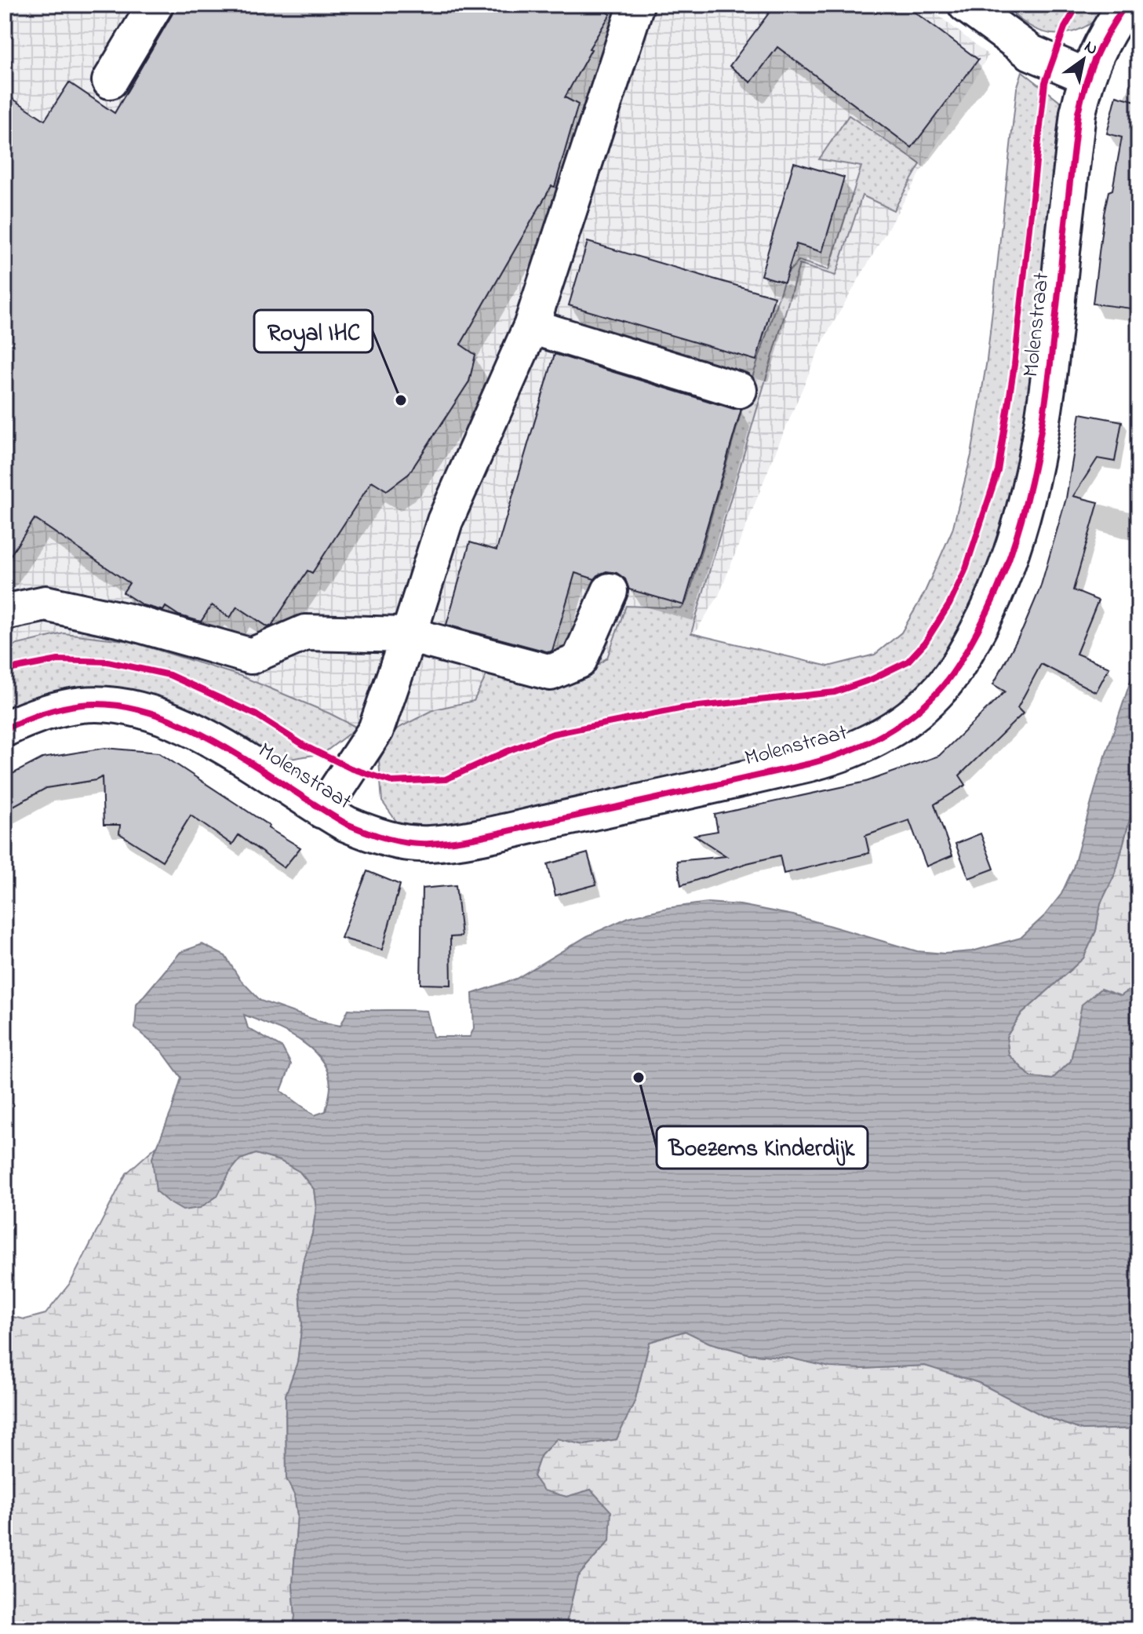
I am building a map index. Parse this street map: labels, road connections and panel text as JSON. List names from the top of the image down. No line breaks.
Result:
{"streets":{"street":["Molenstraat"]},"places":["Royal IHC","Boezems Kinderdijk"],"north":"top right"}
